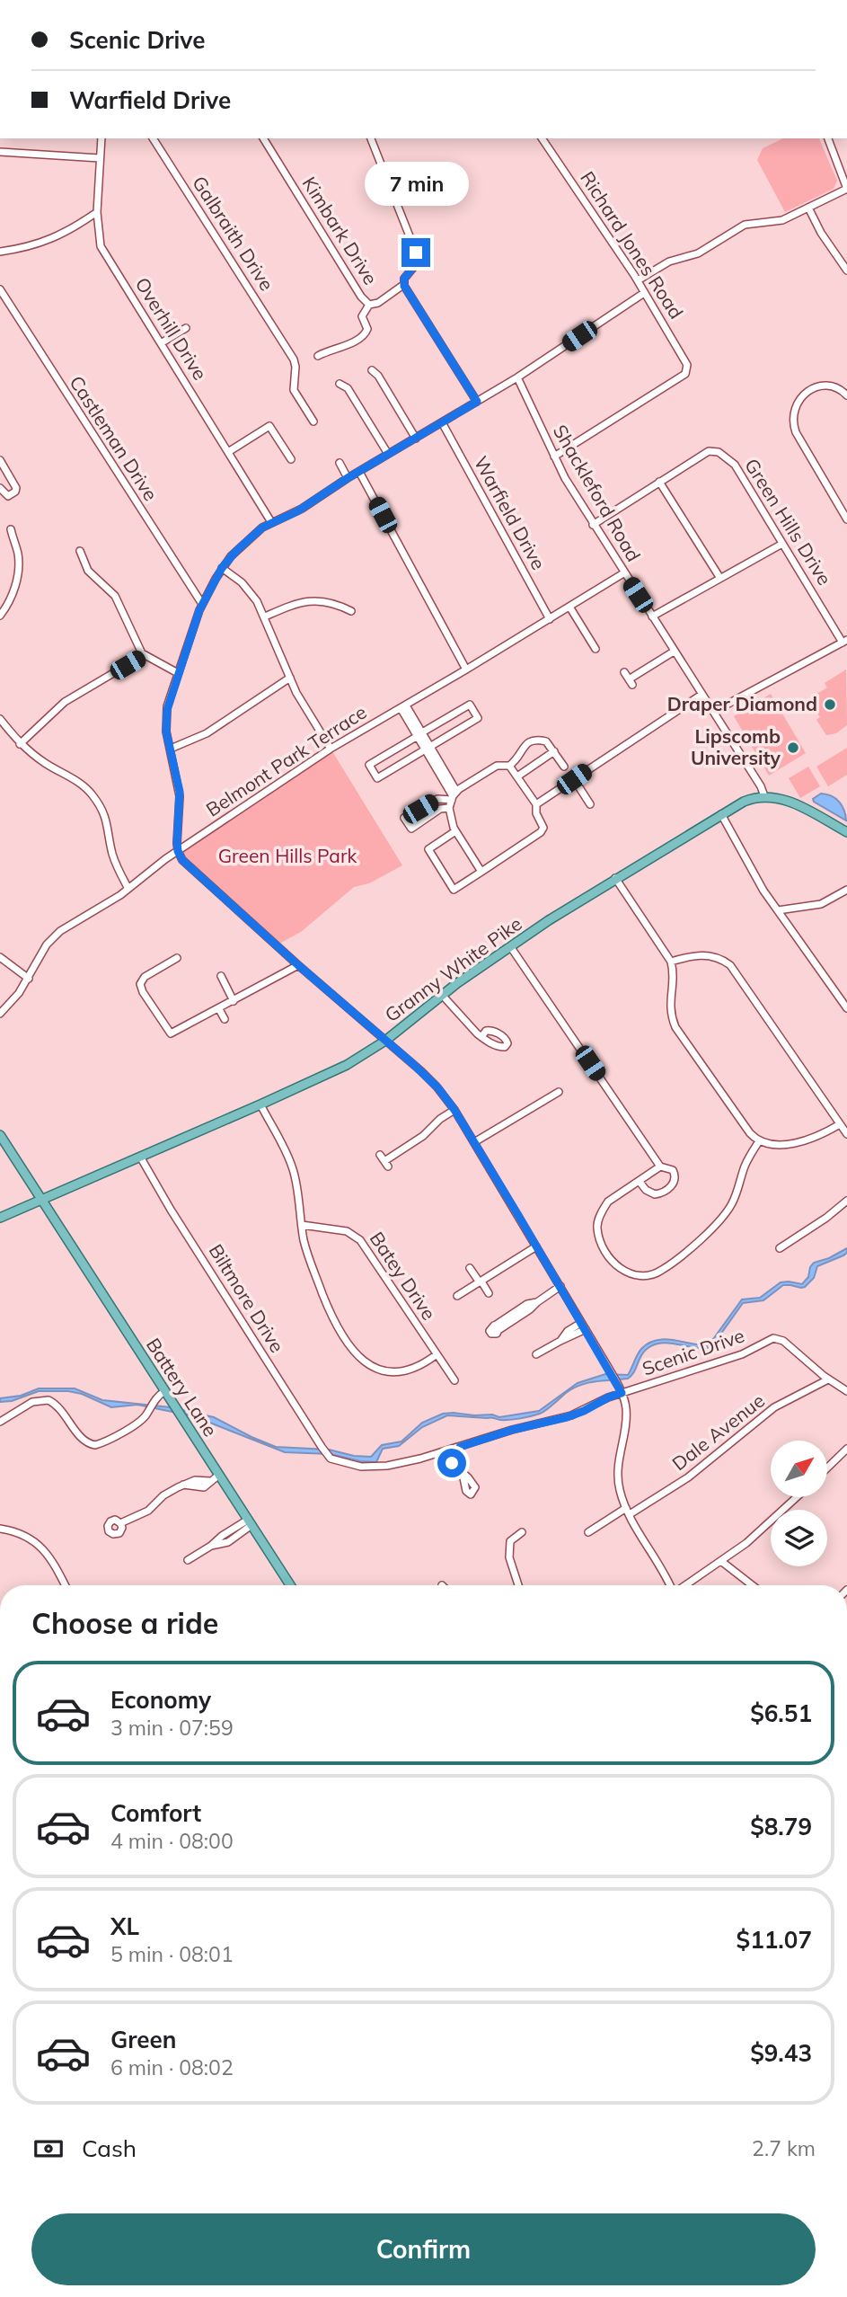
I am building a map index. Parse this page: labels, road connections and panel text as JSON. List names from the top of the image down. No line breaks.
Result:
{"streets":{"main road":["Granny White Pike","Battery Lane"],"street":["Kimbark Drive","Galbraith Drive","Richard Jones Road","Overhill Drive","Castleman Drive","Shackleford Road","Warfield Drive","Green Hills Drive","Belmont Park Terrace","Batey Drive","Biltmore Drive","Scenic Drive","Dale Avenue"]},"crossings":[["Richard Jones Road","Shackleford Road"],["Shackleford Road","Green Hills Drive"],["Shackleford Road","Belmont Park Terrace"],["Shackleford Road","Granny White Pike"],["Warfield Drive","Belmont Park Terrace"],["Granny White Pike","Biltmore Drive"],["Granny White Pike","Battery Lane"],["Biltmore Drive","Scenic Drive"],["Scenic Drive","Dale Avenue"]],"parks":["Green Hills Park"],"places":["Draper Diamond","Lipscomb University"],"north":"top right","page":{"banner":["Scenic Drive","Warfield Drive"],"bubble":"7 min","heading":"Choose a ride","list":[{"name":"Economy","note":"3 min · 07:59","value":"$6.51"},{"name":"Comfort","note":"4 min · 08:00","value":"$8.79"},{"name":"XL","note":"5 min · 08:01","value":"$11.07"},{"name":"Green","note":"6 min · 08:02","value":"$9.43"}],"pay":["Cash","2.7 km"],"buttons":"Confirm"}}
